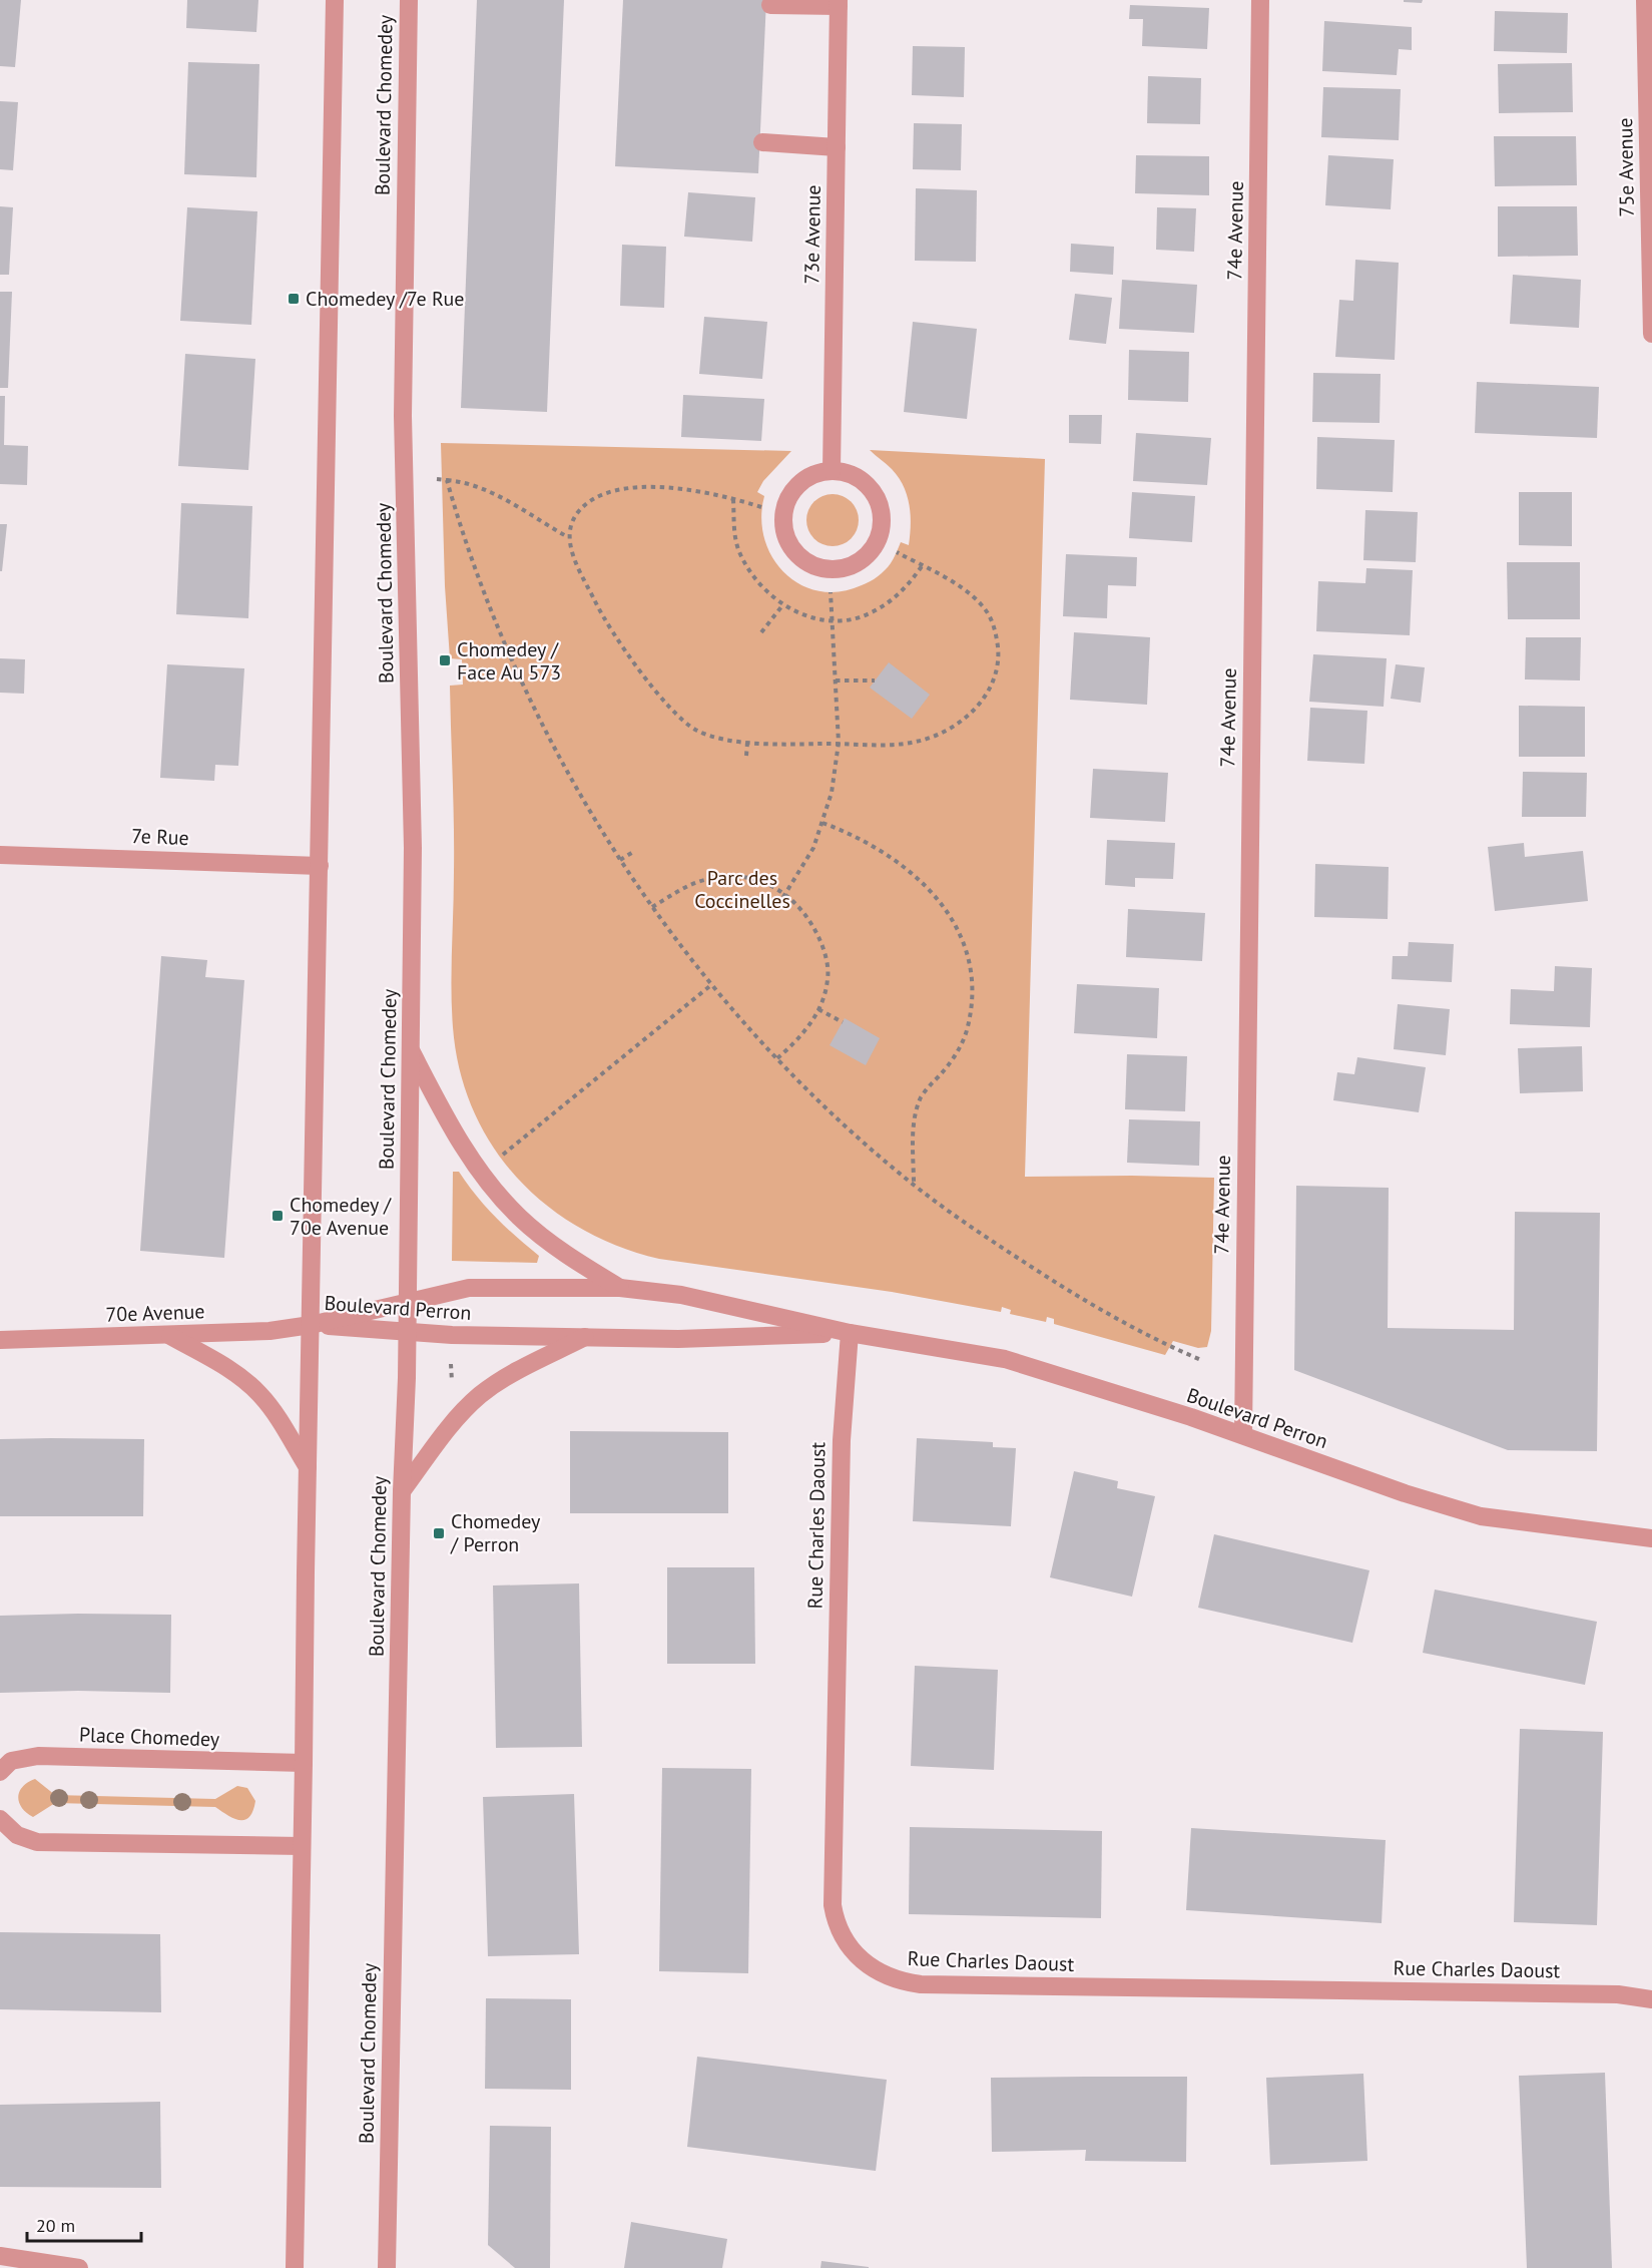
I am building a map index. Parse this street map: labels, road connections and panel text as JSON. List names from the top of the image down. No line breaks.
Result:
{"streets":{"street":["Boulevard Chomedey","75e Avenue","74e Avenue","73e Avenue","7e Rue","Boulevard Perron","70e Avenue","Rue Charles Daoust","Place Chomedey"]},"crossings":[["Boulevard Chomedey","Boulevard Perron"],["74e Avenue","Boulevard Perron"],["Boulevard Perron","70e Avenue"],["Boulevard Perron","Rue Charles Daoust"]],"parks":["Parc des Coccinelles"],"places":{"transit":["Chomedey /7e Rue","Chomedey / Face Au 573","Chomedey / 70e Avenue","Chomedey / Perron"]},"scale_bar":"20 m"}
